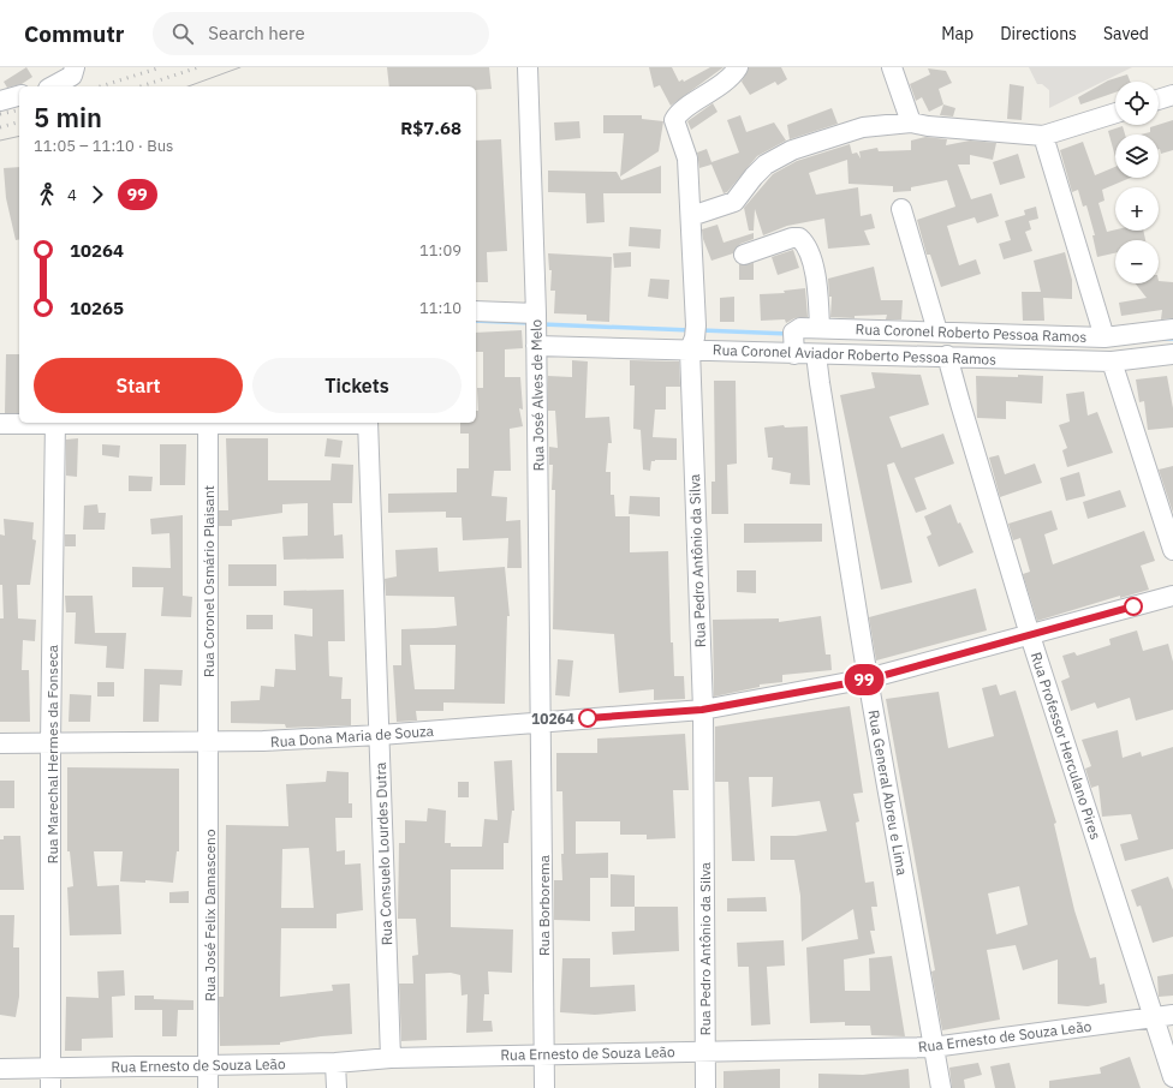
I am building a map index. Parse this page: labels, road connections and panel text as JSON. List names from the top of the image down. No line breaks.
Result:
{"streets":{"street":["Rua Coronel Roberto Pessoa Ramos","Rua Coronel Aviador Roberto Pessoa Ramos","Rua José Alves de Melo","Rua Pedro Antônio da Silva","Rua Coronel Osmário Plaisant","Rua Dona Maria de Souza","Rua Professor Herculano Pires","Rua Marechal Hermes da Fonseca","Rua General Abreu e Lima","Rua Consuelo Lourdes Dutra","Rua Borborema","Rua José Felix Damasceno","Rua Ernesto de Souza Leão"]},"crossings":[["Rua Coronel Roberto Pessoa Ramos","Rua Coronel Aviador Roberto Pessoa Ramos"],["Rua Coronel Aviador Roberto Pessoa Ramos","Rua José Alves de Melo"],["Rua Coronel Aviador Roberto Pessoa Ramos","Rua Pedro Antônio da Silva"],["Rua Coronel Aviador Roberto Pessoa Ramos","Rua Professor Herculano Pires"],["Rua Coronel Aviador Roberto Pessoa Ramos","Rua General Abreu e Lima"],["Rua José Alves de Melo","Rua Dona Maria de Souza"],["Rua José Alves de Melo","Rua Borborema"],["Rua Pedro Antônio da Silva","Rua Dona Maria de Souza"],["Rua Pedro Antônio da Silva","Rua Ernesto de Souza Leão"],["Rua Coronel Osmário Plaisant","Rua Dona Maria de Souza"],["Rua Coronel Osmário Plaisant","Rua José Felix Damasceno"],["Rua Dona Maria de Souza","Rua Professor Herculano Pires"],["Rua Dona Maria de Souza","Rua Marechal Hermes da Fonseca"],["Rua Dona Maria de Souza","Rua General Abreu e Lima"],["Rua Dona Maria de Souza","Rua Consuelo Lourdes Dutra"],["Rua Dona Maria de Souza","Rua Borborema"],["Rua Dona Maria de Souza","Rua José Felix Damasceno"],["Rua Professor Herculano Pires","Rua Ernesto de Souza Leão"],["Rua Marechal Hermes da Fonseca","Rua Ernesto de Souza Leão"],["Rua General Abreu e Lima","Rua Ernesto de Souza Leão"],["Rua Consuelo Lourdes Dutra","Rua Ernesto de Souza Leão"],["Rua Borborema","Rua Ernesto de Souza Leão"],["Rua José Felix Damasceno","Rua Ernesto de Souza Leão"]],"places":["10264"],"lines":["bus line 99"],"page":{"header":"Commutr","search":"Search here","nav":["Map","Directions","Saved"],"on_map":"99","map_buttons":["+","−"],"heading":["5 min","11:05 – 11:10 · Bus","R$7.68"],"legs":["4","99"],"list":[{"name":"10264","value":"11:09"},{"name":"10265","value":"11:10"}],"buttons":["Start","Tickets"]}}
